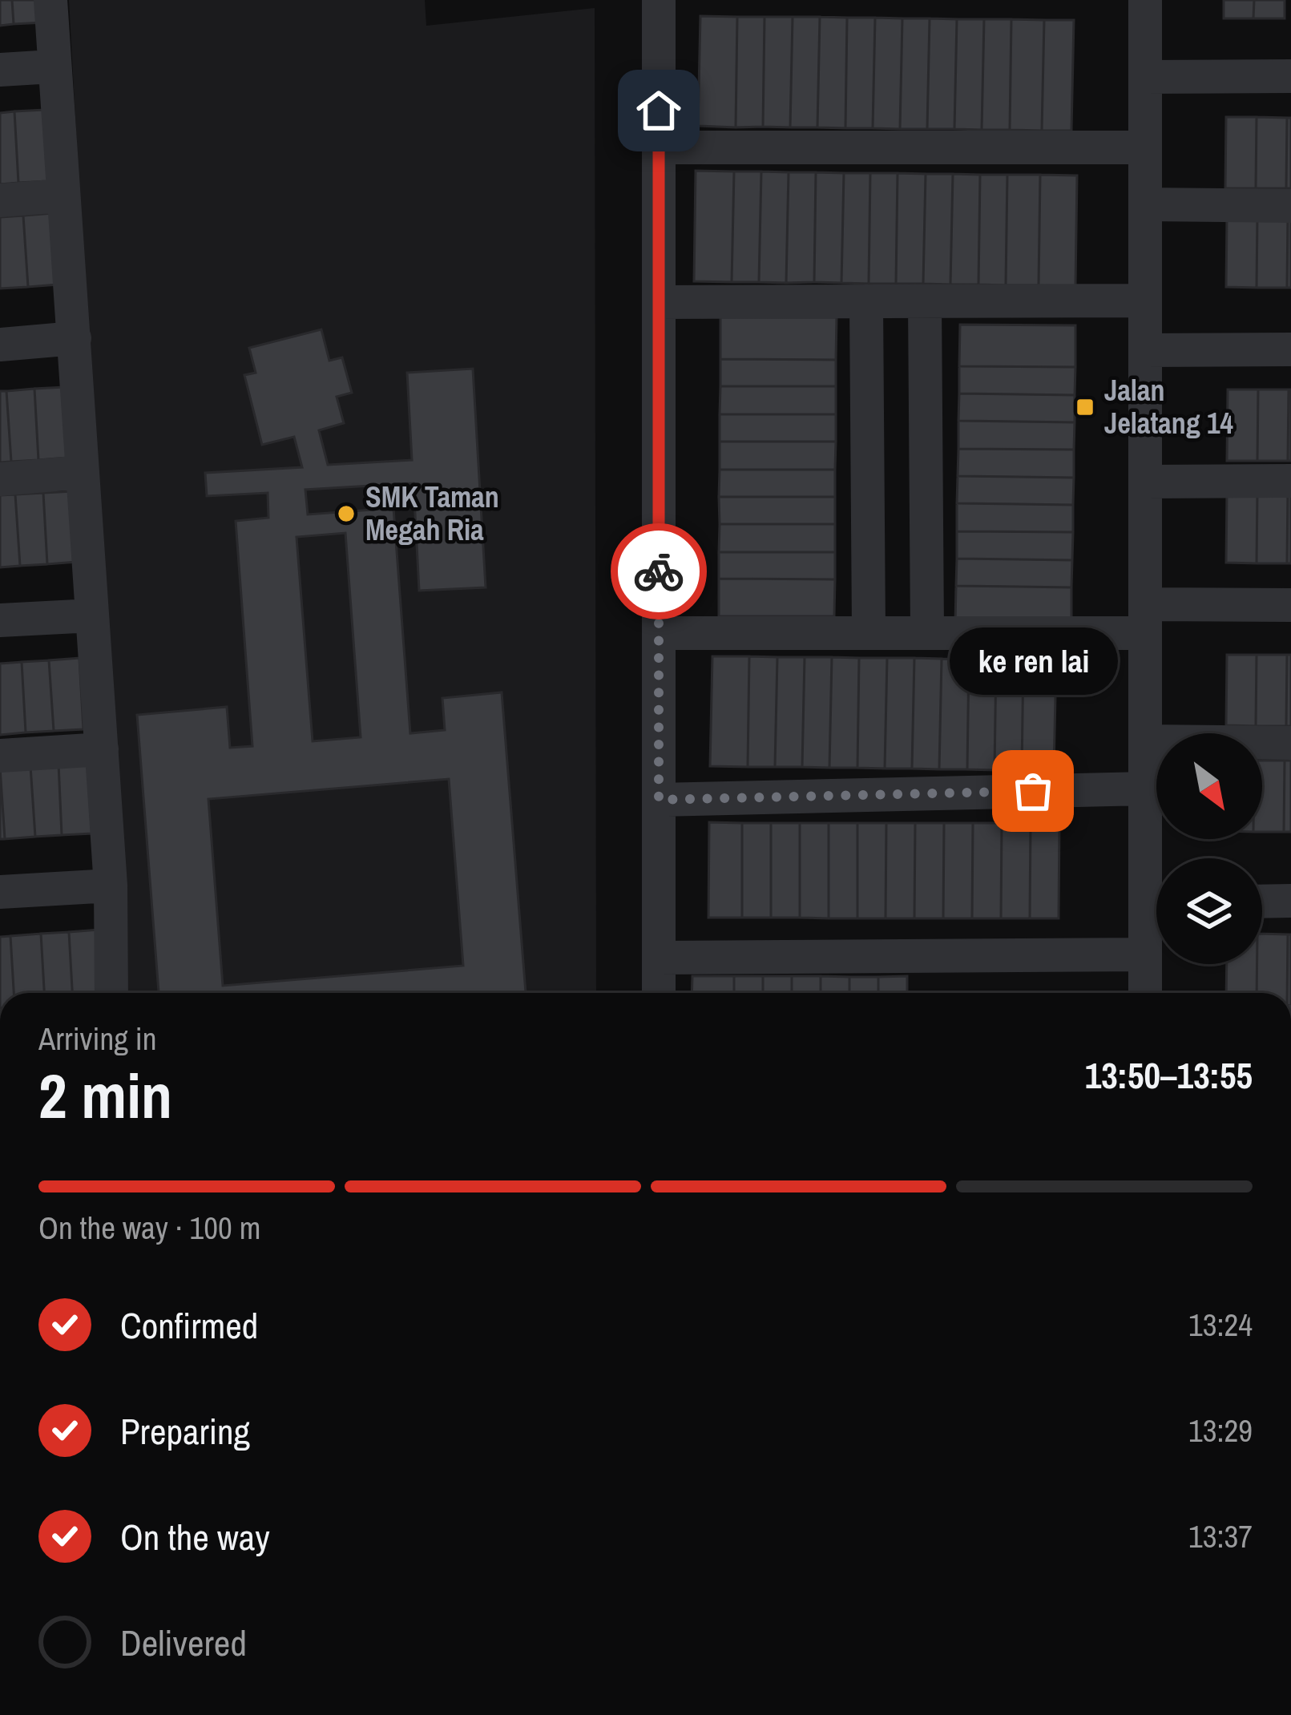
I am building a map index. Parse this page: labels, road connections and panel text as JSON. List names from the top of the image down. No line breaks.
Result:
{"places":{"transit":["Jalan Jelatang 14"],"other":["SMK Taman Megah Ria","ke ren lai"]},"north":"bottom right","page":{"bubble":"ke ren lai","heading":["2 min","Arriving in","13:50–13:55"],"bar":"On the way · 100 m","list":[["Confirmed","13:24"],["Preparing","13:29"],["On the way","13:37"],"Delivered"]}}
